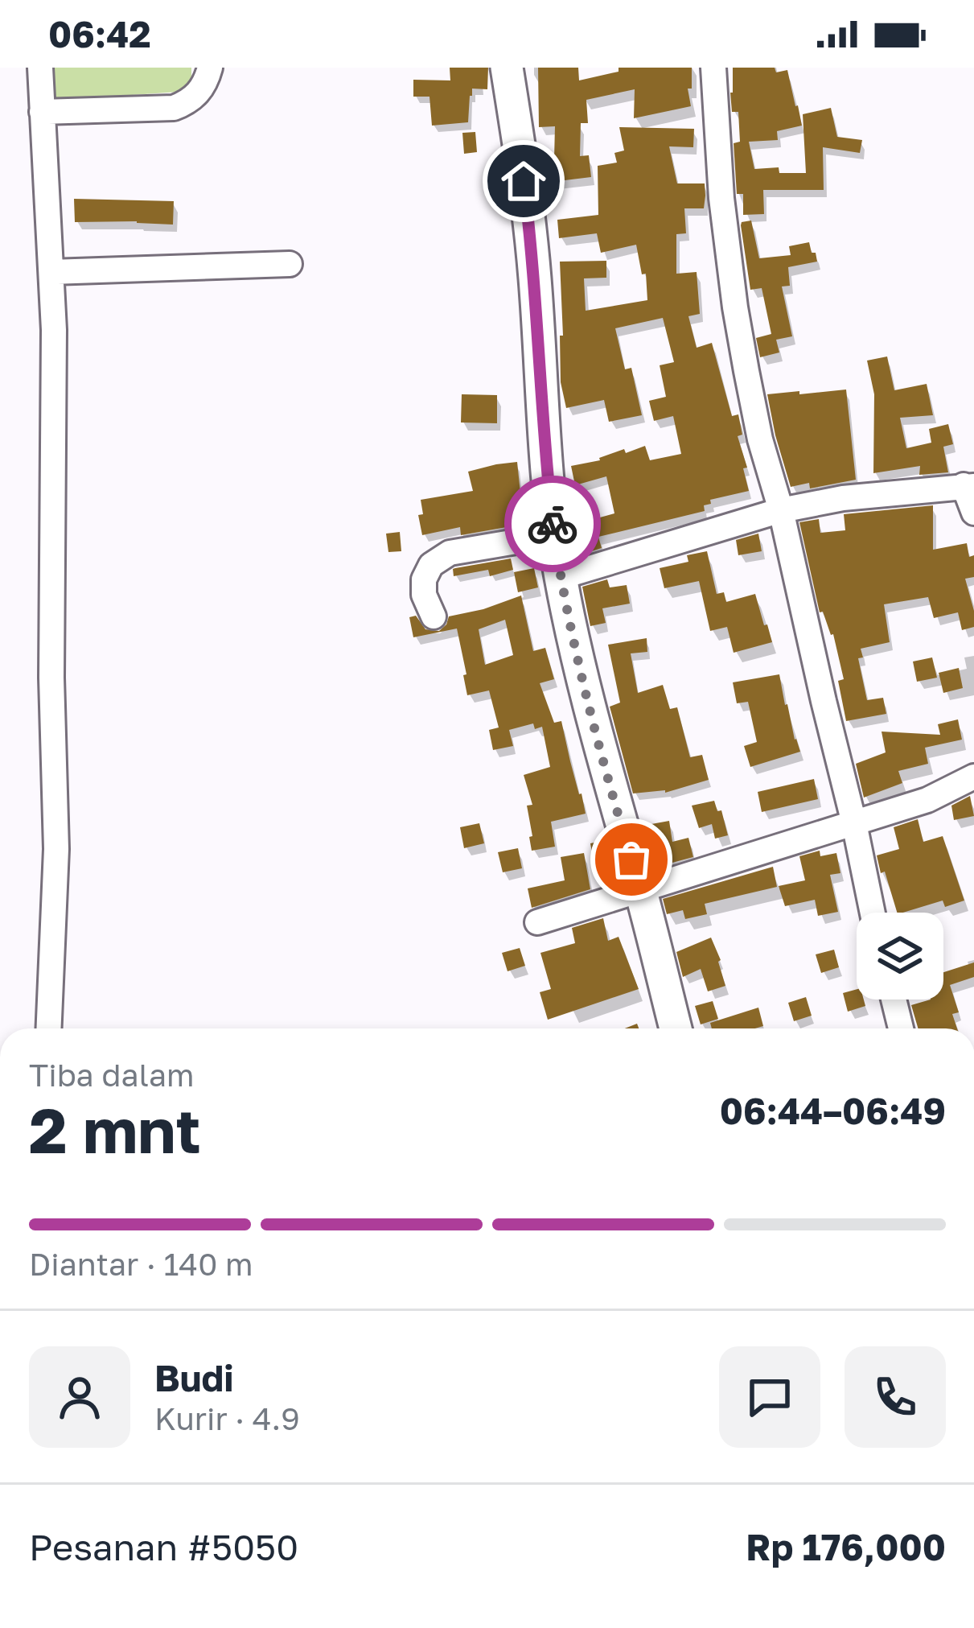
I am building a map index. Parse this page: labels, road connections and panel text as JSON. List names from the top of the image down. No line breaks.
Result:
{"page":{"status":"06:42","heading":["2 mnt","Tiba dalam","06:44–06:49"],"panel":["Budi","Kurir · 4.9","Pesanan #5050","Rp 176,000"],"bar":"Diantar · 140 m"}}
